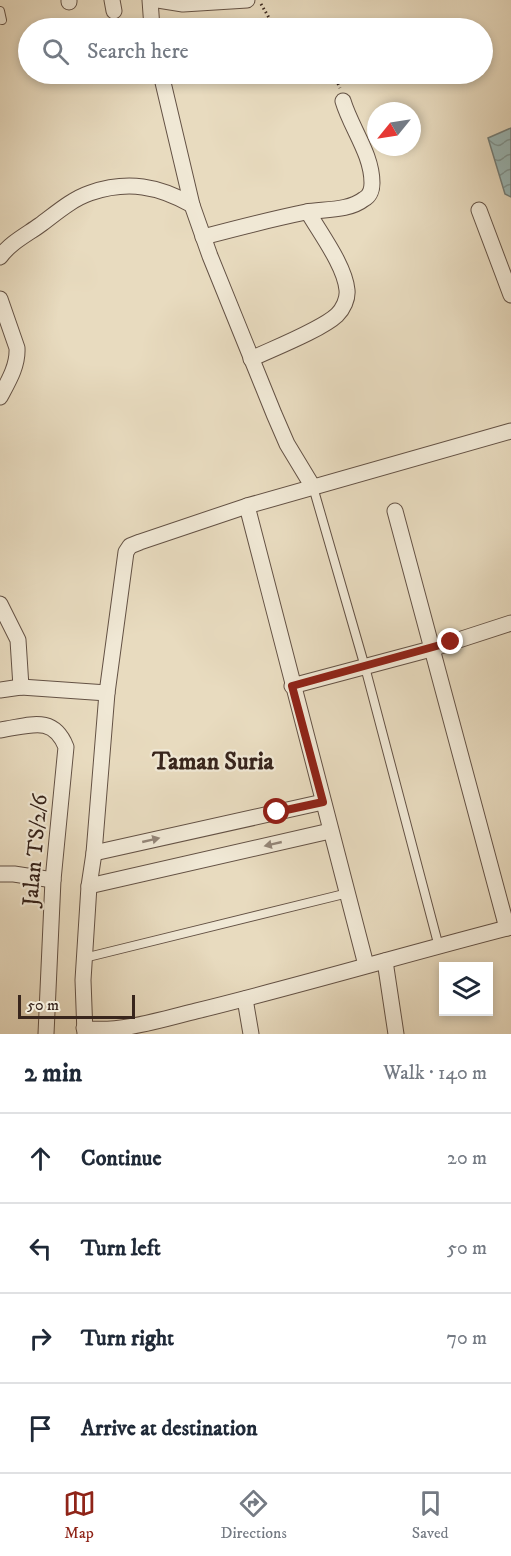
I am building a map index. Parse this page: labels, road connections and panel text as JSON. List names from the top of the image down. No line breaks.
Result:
{"streets":{"street":["Jalan TS/2/6"]},"districts":["Taman Suria"],"scale_bar":"50 m","north":"bottom left","page":{"search":"Search here","scale":"50 m","heading":["2 min","Walk · 140 m"],"list":[["Continue","20 m"],["Turn left","50 m"],["Turn right","70 m"],"Arrive at destination"],"nav":["Map","Directions","Saved"]}}
